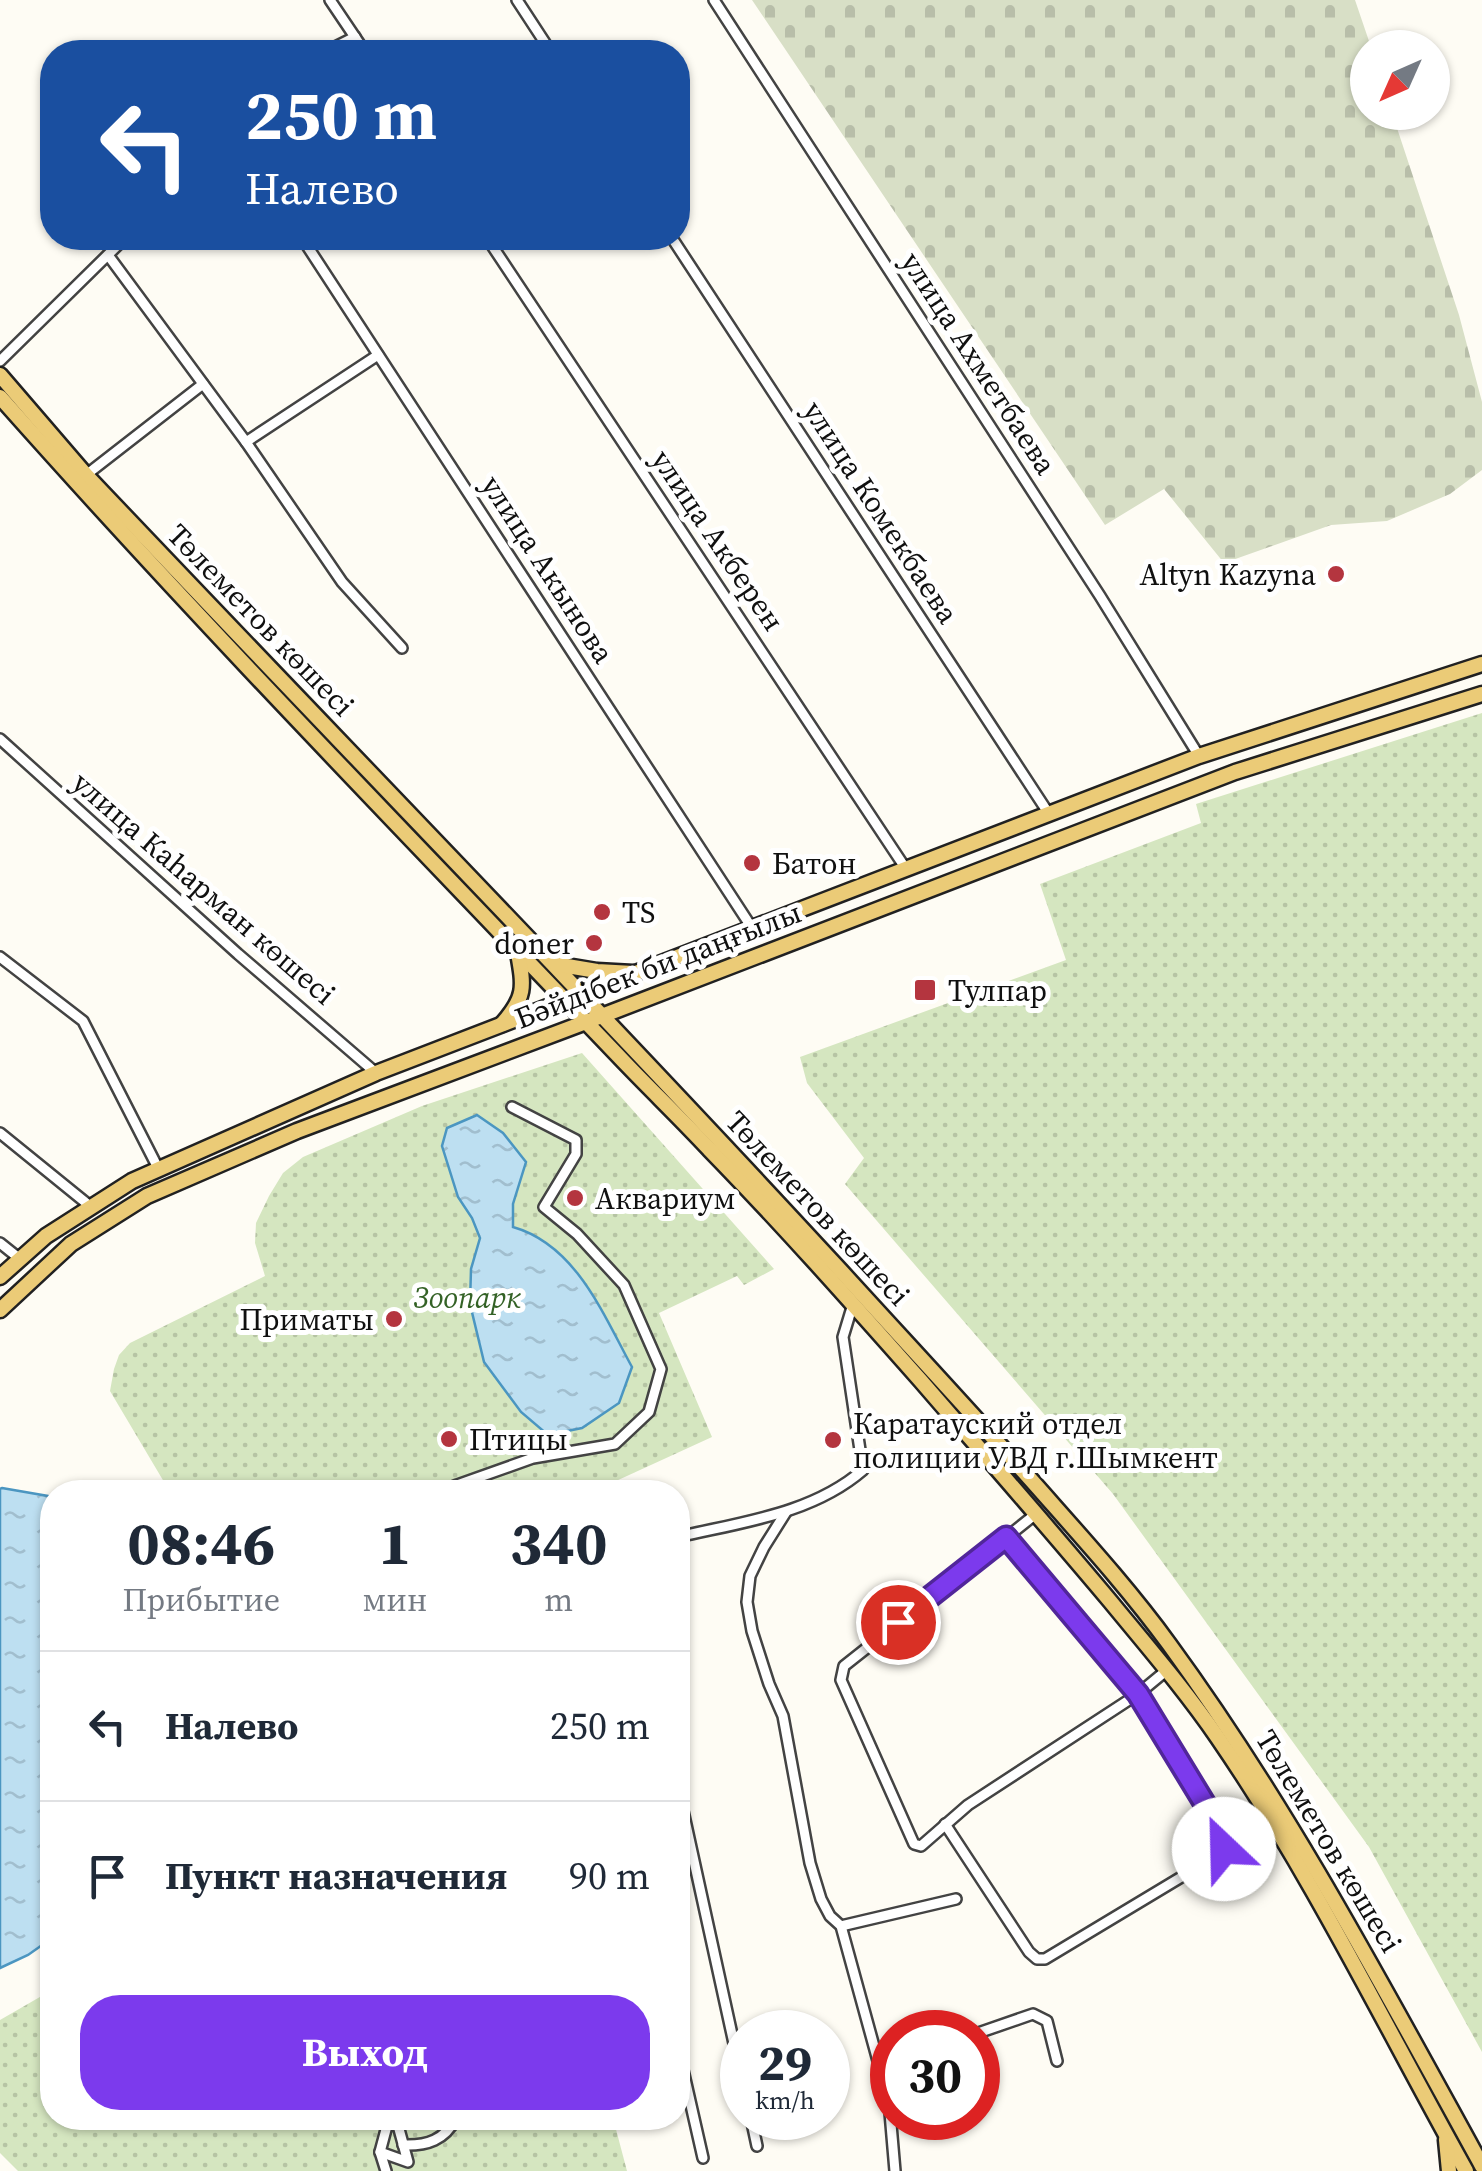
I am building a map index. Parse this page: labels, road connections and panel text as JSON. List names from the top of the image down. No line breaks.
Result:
{"streets":{"main road":["Төлеметов көшесі","Бәйдібек би даңғылы"],"street":["улица Ахметбаева","улица Комекбаева","улица Акберен","улица Акынова","улица Каһарман көшесі"]},"crossings":[["улица Ахметбаева","Бәйдібек би даңғылы"],["улица Комекбаева","Бәйдібек би даңғылы"],["улица Акберен","Бәйдібек би даңғылы"],["улица Акынова","Бәйдібек би даңғылы"],["Төлеметов көшесі","Бәйдібек би даңғылы"],["улица Каһарман көшесі","Бәйдібек би даңғылы"]],"parks":["Зоопарк"],"places":{"other":["Altyn Kazyna","Батон","TS","doner","Аквариум","Приматы","Птицы","Каратауский отдел полиции УВД г.Шымкент"],"transit":["Тулпар"]},"north":"bottom left","page":{"turn":["250 m","Налево"],"eta":["08:46","Прибытие","1","мин","340","m"],"list":[{"name":"Налево","value":"250 m"},{"name":"Пункт назначения","value":"90 m"}],"buttons":"Выход","speed":"29 km/h","limit":"30"}}
